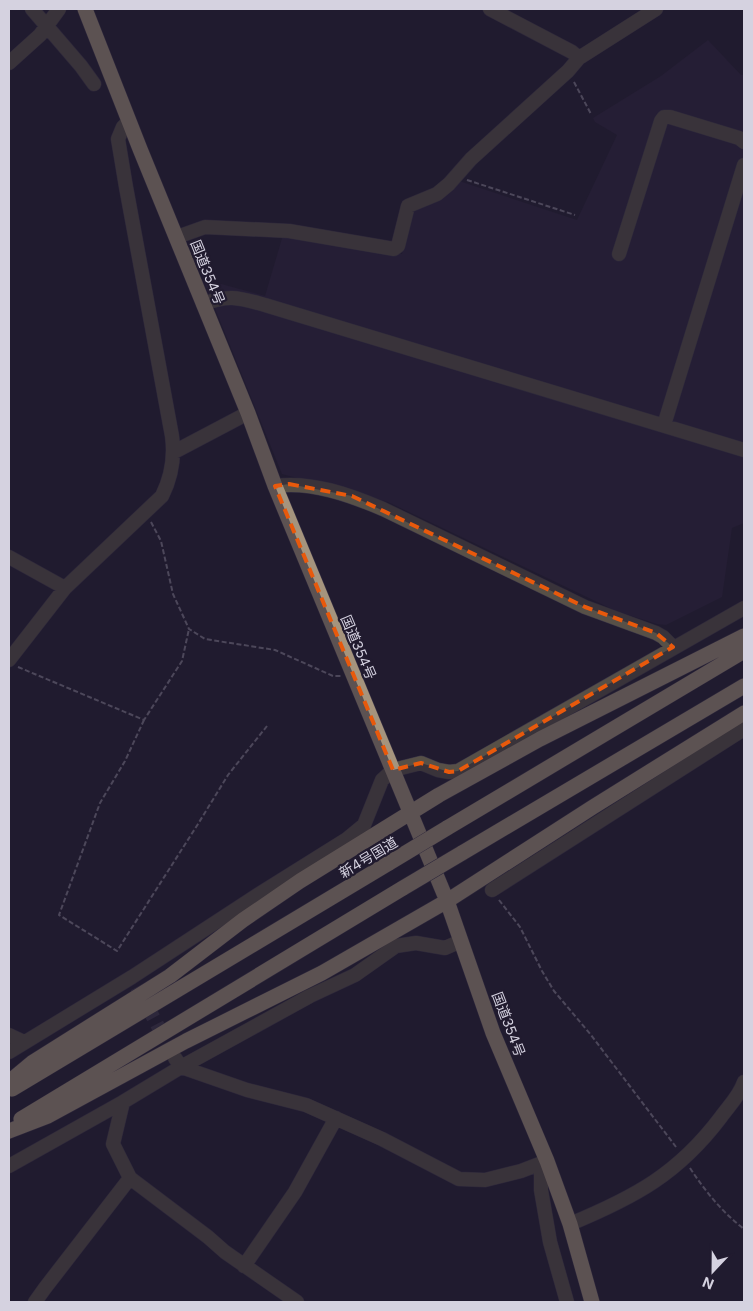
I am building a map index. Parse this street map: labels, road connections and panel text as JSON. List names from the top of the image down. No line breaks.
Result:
{"streets":{"highway":["国道354号","新4号国道"]},"north":"bottom"}
